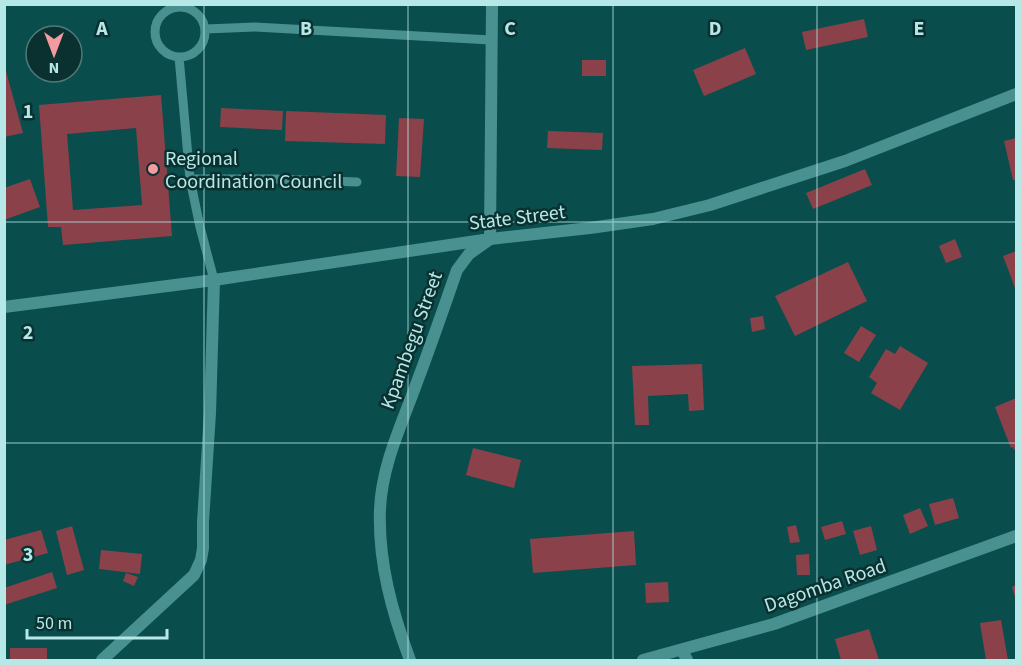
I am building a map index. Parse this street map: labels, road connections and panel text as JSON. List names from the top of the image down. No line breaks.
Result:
{"streets":{"street":["State Street","Kpambegu Street","Dagomba Road"]},"crossings":[["State Street","Kpambegu Street"]],"places":["Regional Coordination Council"],"scale_bar":"50 m","north":"bottom","grid":{"columns":["A","B","C","D","E"],"rows":["1","2","3"]}}
